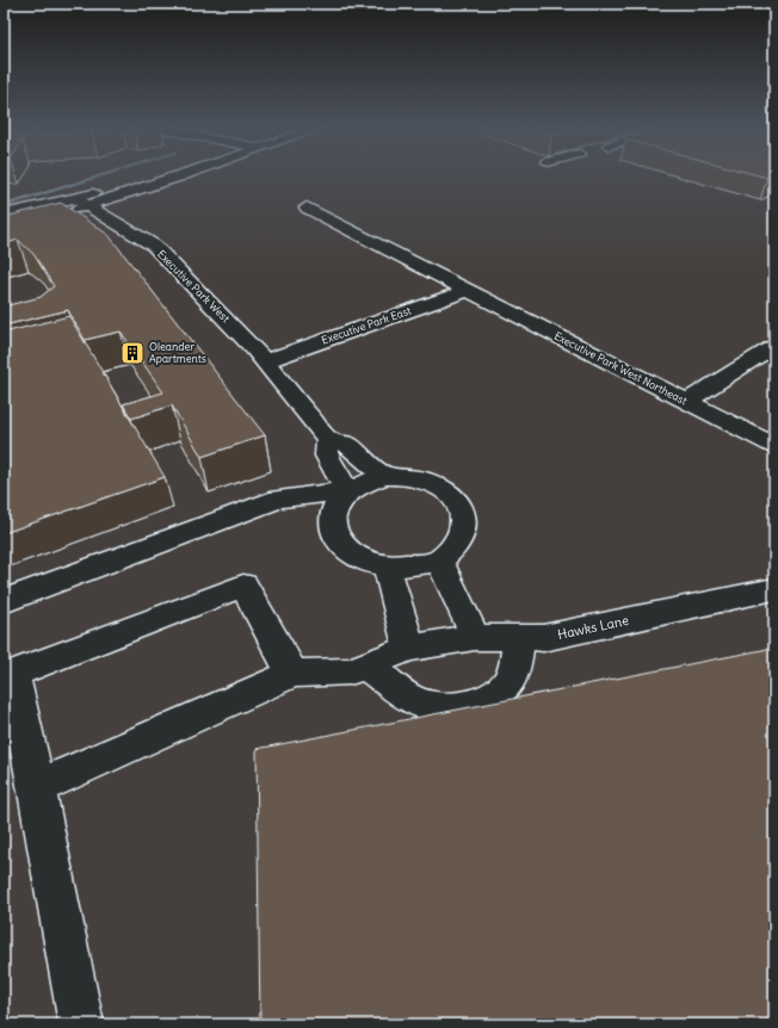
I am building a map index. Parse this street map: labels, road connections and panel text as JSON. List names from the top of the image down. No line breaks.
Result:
{"streets":{"street":["Executive Park West","Executive Park East","Executive Park West Northeast","Hawks Lane"]},"crossings":[["Executive Park West","Executive Park East"],["Executive Park East","Executive Park West Northeast"]],"places":{"building":["Oleander Apartments"]}}
